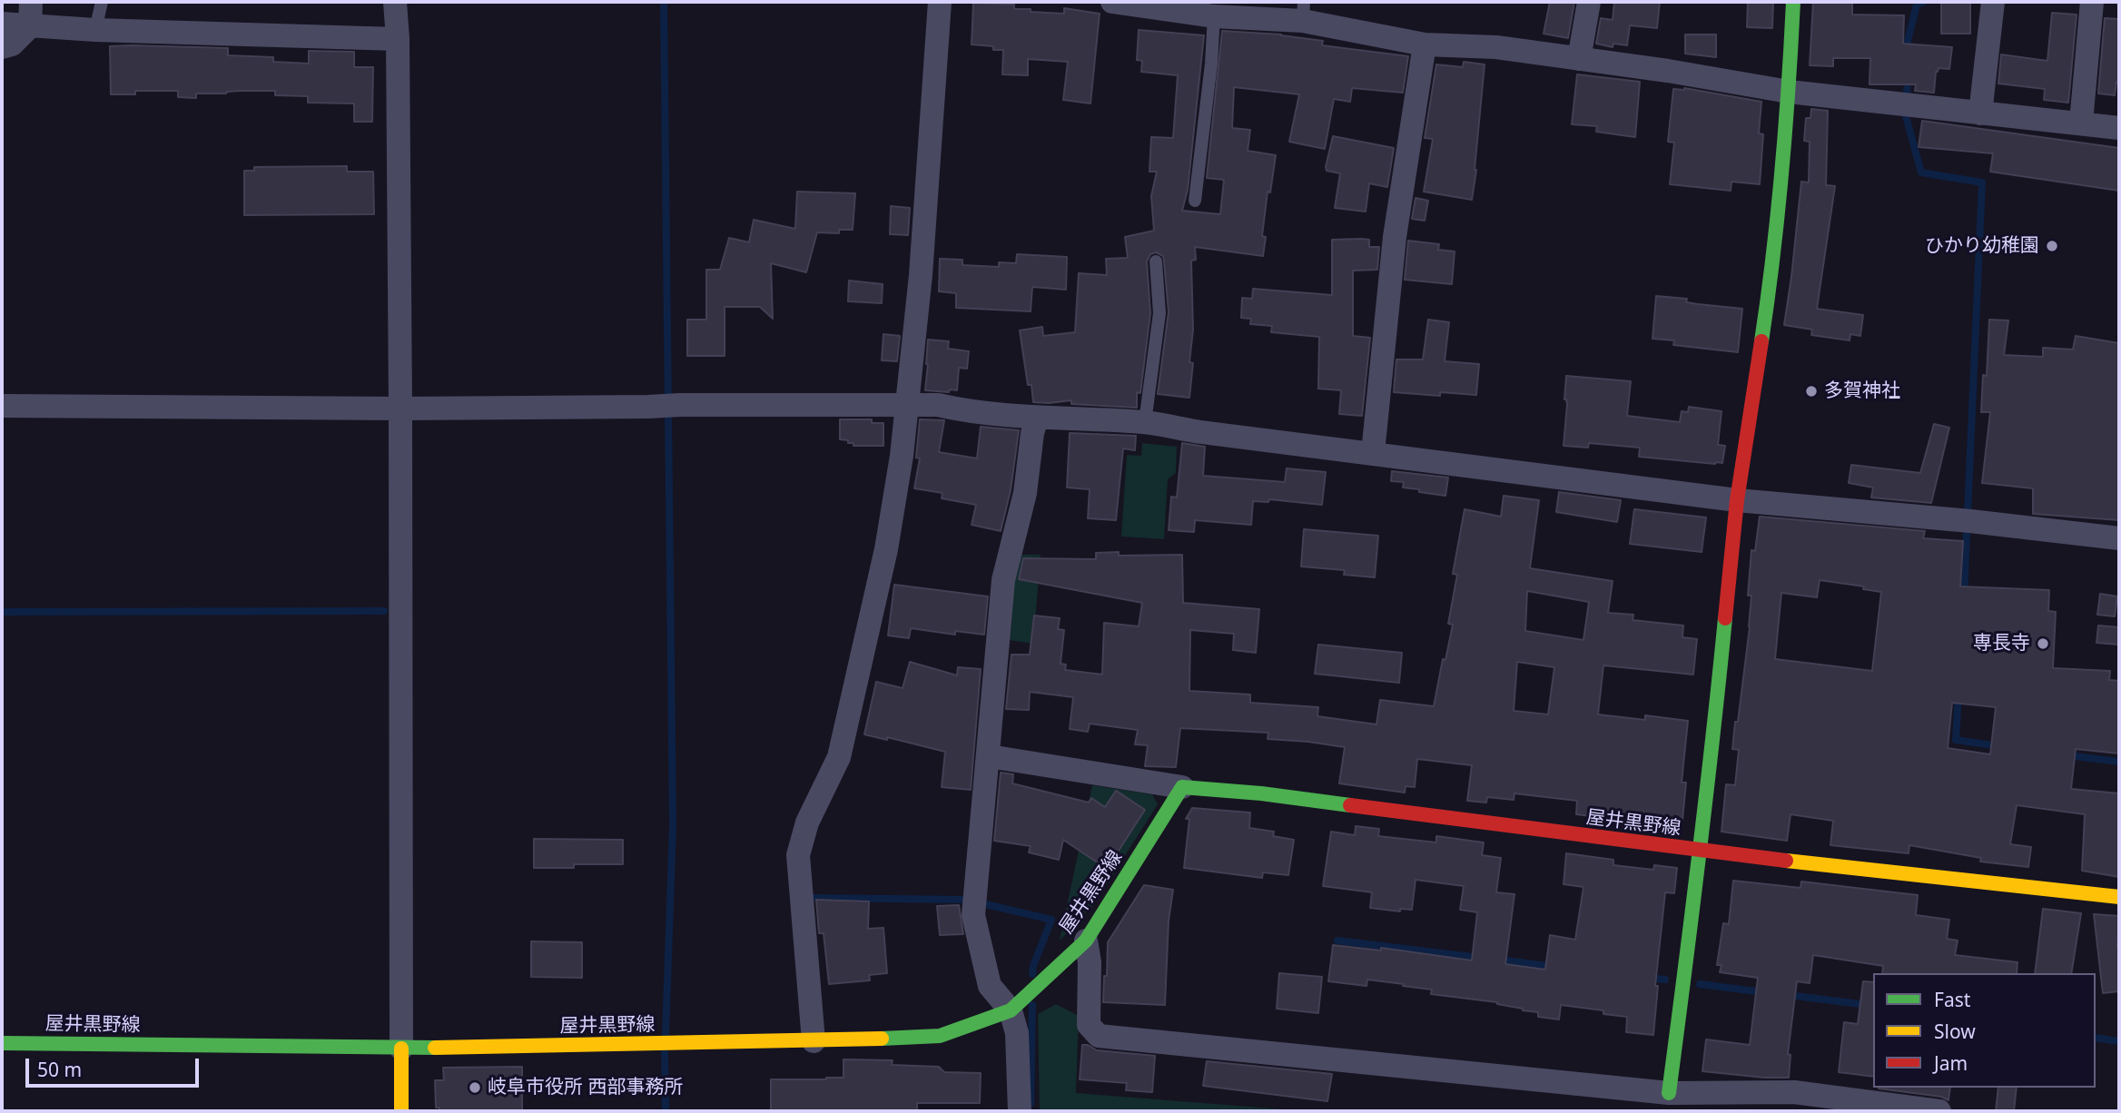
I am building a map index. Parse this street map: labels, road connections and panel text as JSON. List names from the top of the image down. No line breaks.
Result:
{"streets":{"main road":["屋井黒野線"]},"places":["ひかり幼稚園","多賀神社","専長寺","岐阜市役所 西部事務所"],"legend":["Fast","Slow","Jam"],"scale_bar":"50 m"}
